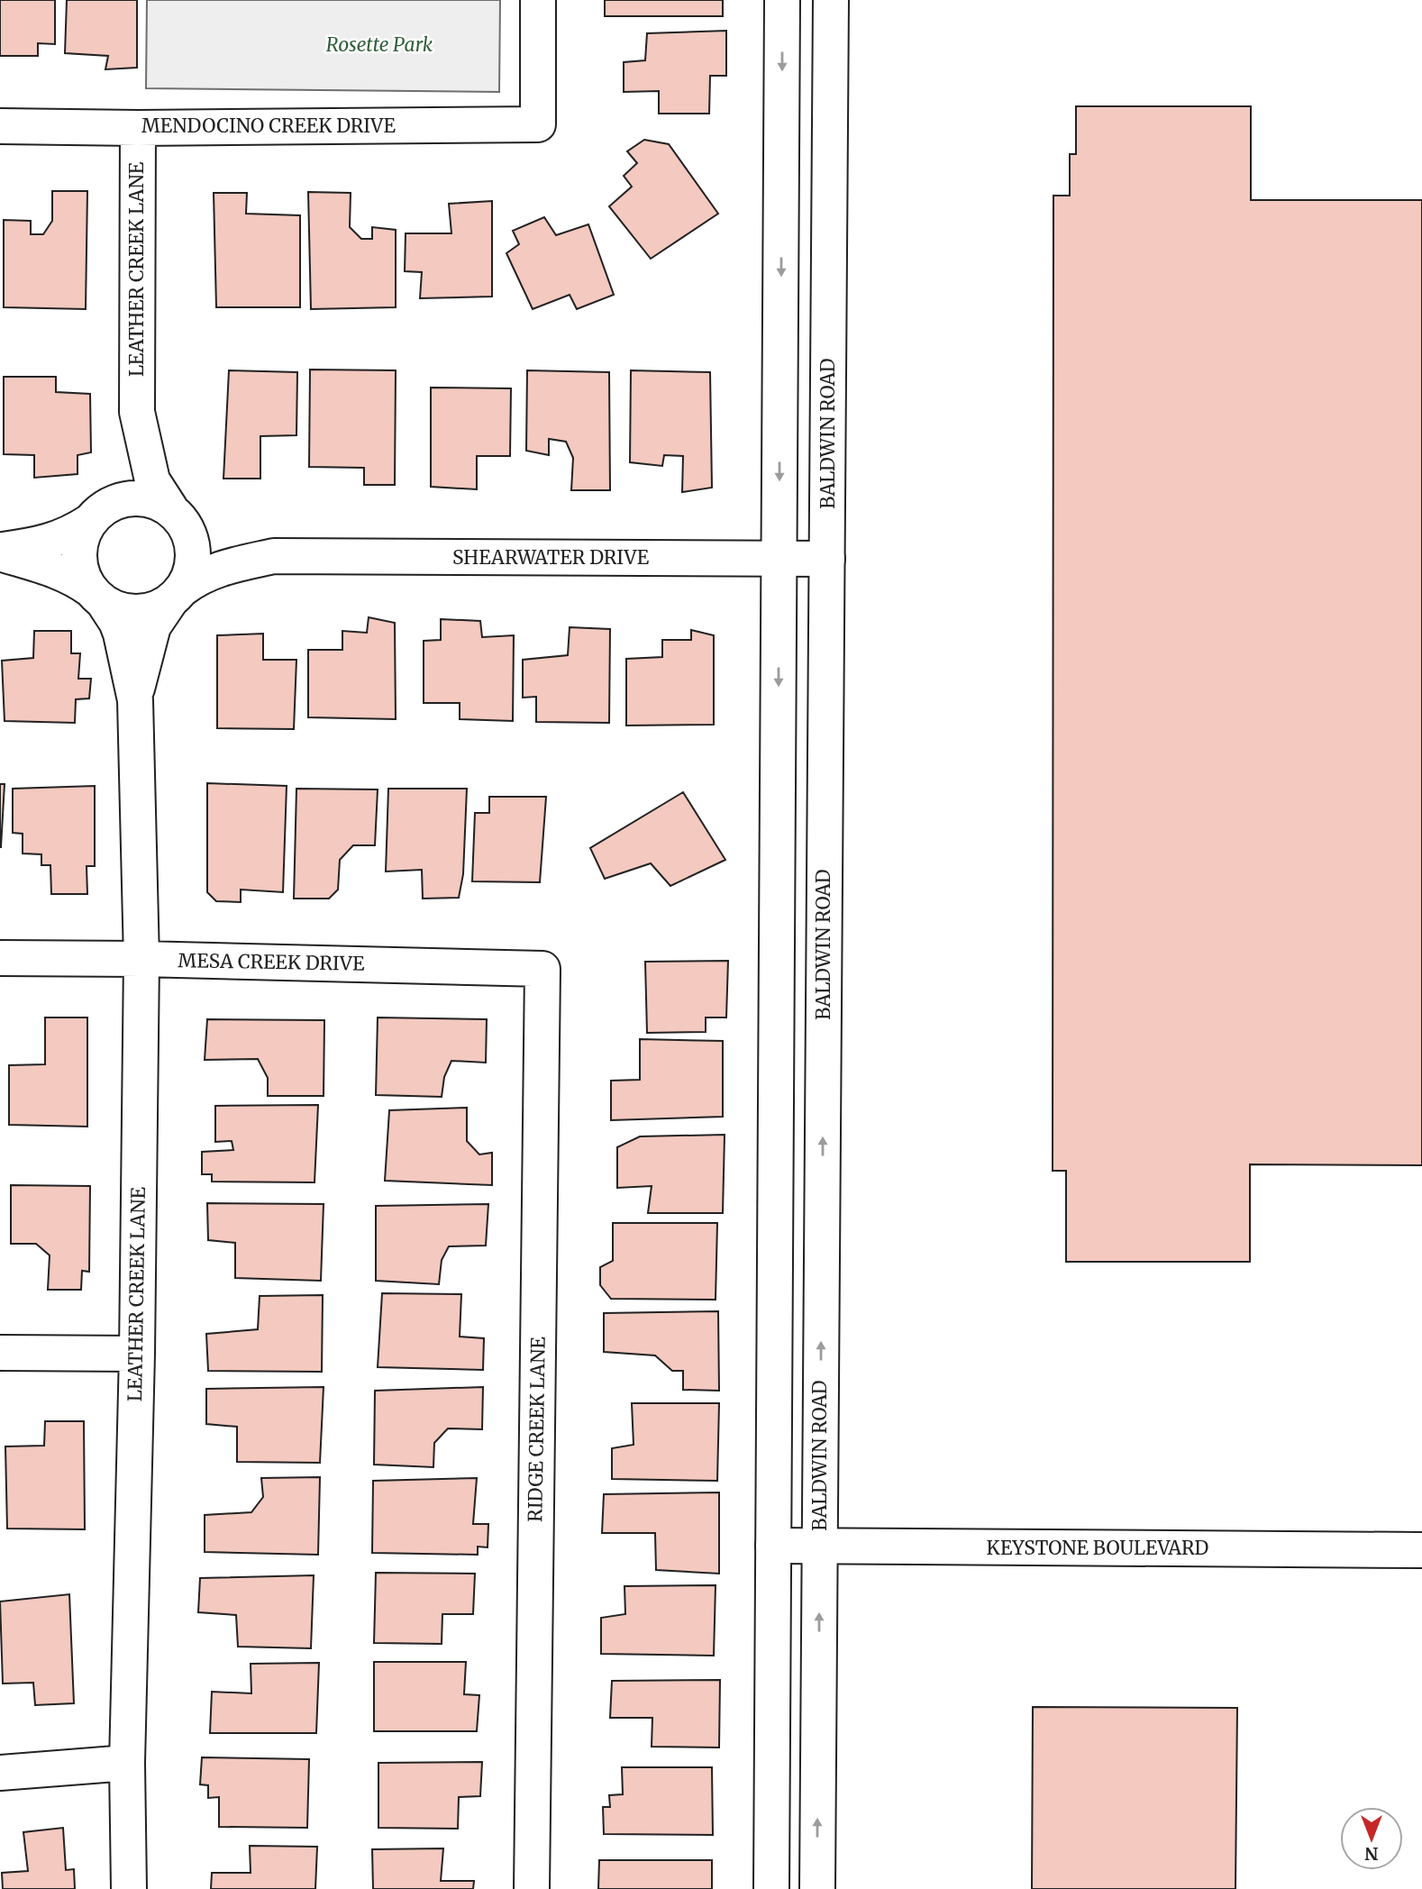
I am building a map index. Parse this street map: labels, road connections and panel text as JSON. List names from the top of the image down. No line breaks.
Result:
{"streets":{"street":["MENDOCINO CREEK DRIVE","LEATHER CREEK LANE","BALDWIN ROAD","SHEARWATER DRIVE","MESA CREEK DRIVE","RIDGE CREEK LANE","KEYSTONE BOULEVARD"]},"crossings":[["MENDOCINO CREEK DRIVE","LEATHER CREEK LANE"],["LEATHER CREEK LANE","SHEARWATER DRIVE"],["LEATHER CREEK LANE","MESA CREEK DRIVE"],["BALDWIN ROAD","SHEARWATER DRIVE"],["BALDWIN ROAD","KEYSTONE BOULEVARD"],["MESA CREEK DRIVE","RIDGE CREEK LANE"]],"parks":["Rosette Park"],"north":"bottom"}
